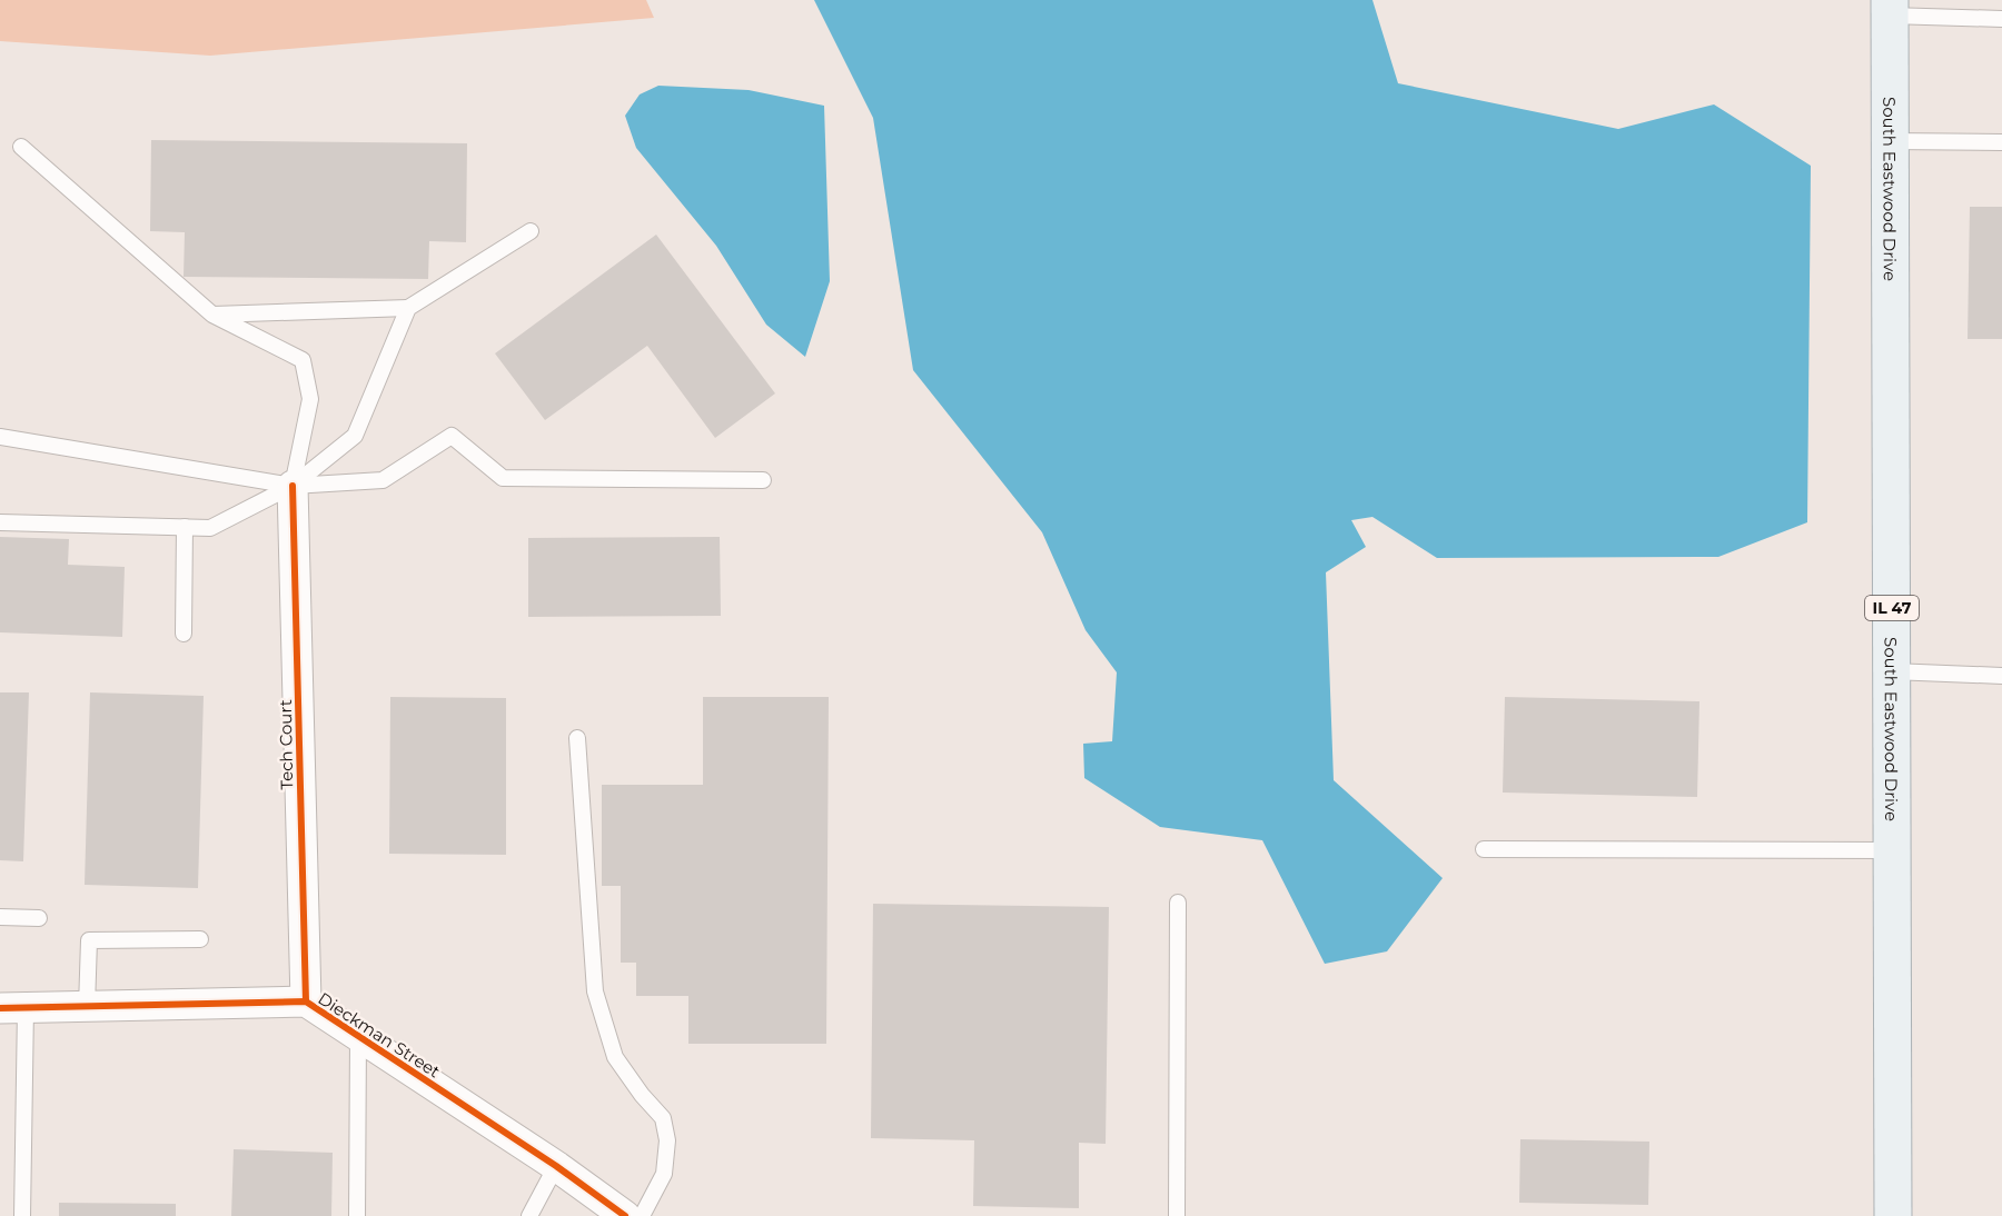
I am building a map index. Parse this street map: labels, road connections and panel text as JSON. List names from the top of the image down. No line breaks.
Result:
{"streets":{"main road":["South Eastwood Drive","IL 47"],"street":["Tech Court","Dieckman Street"]},"crossings":[["Tech Court","Dieckman Street"]]}
